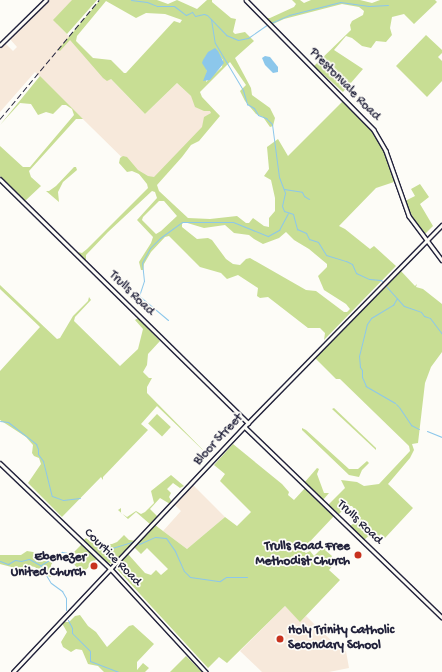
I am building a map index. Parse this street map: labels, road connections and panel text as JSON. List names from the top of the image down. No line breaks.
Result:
{"streets":{"street":["Prestonvale Road","Trulls Road","Bloor Street","Courtice Road"]},"crossings":[["Prestonvale Road","Bloor Street"],["Trulls Road","Bloor Street"],["Bloor Street","Courtice Road"]],"places":["Trulls Road Free Methodist Church","Ebenezer United Church","Holy Trinity Catholic Secondary School"]}
